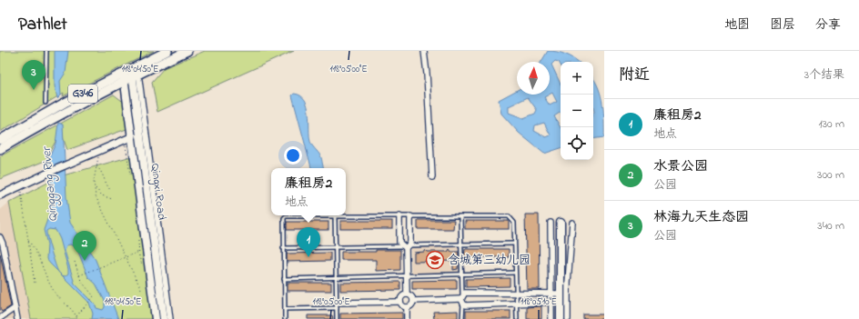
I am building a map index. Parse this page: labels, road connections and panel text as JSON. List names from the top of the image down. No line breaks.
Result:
{"streets":{"highway":["G346"],"main road":["Qingxi Road"]},"crossings":[["G346","Qingxi Road"]],"water":["Qinggang River"],"places":{"school or university":["含城第三幼儿园"]},"north":"top","page":{"header":"Pathlet","nav":["地图","图层","分享"],"heading":["附近","3个结果"],"pins":["3","1","2"],"map_buttons":["+","−"],"list":[{"mark":"1","name":"廉租房2","note":"地点","value":"130 m"},{"mark":"2","name":"水景公园","note":"公园","value":"300 m"},{"mark":"3","name":"林海九天生态园","note":"公园","value":"340 m"}],"popup":["廉租房2","地点"]},"coordinates":["118°04'50\"E","118°05'00\"E","118°05'10\"E"]}
